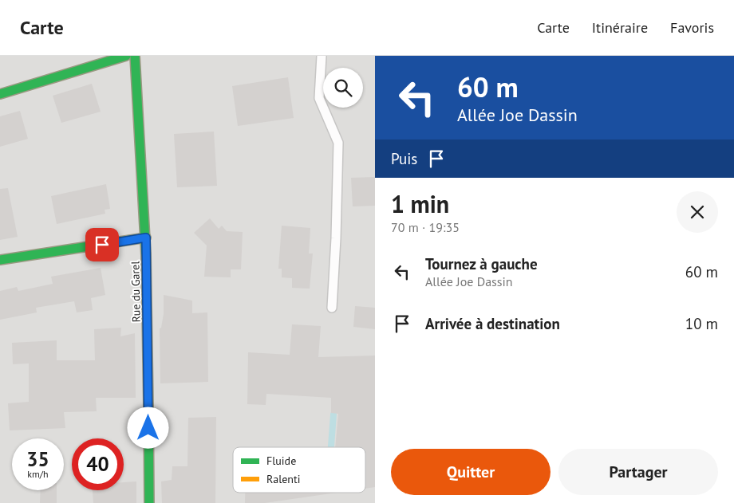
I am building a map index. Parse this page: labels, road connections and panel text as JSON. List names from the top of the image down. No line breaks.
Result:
{"streets":{"street":["Rue du Garel"]},"legend":["Fluide","Ralenti"],"page":{"header":"Carte","nav":["Carte","Itinéraire","Favoris"],"turn":["60 m","Allée Joe Dassin"],"then":"Puis","heading":["1 min","70 m · 19:35"],"list":[{"name":"Tournez à gauche","note":"Allée Joe Dassin","value":"60 m"},{"name":"Arrivée à destination","value":"10 m"}],"speed":"35 km/h","limit":"40","buttons":["Quitter","Partager"]}}
